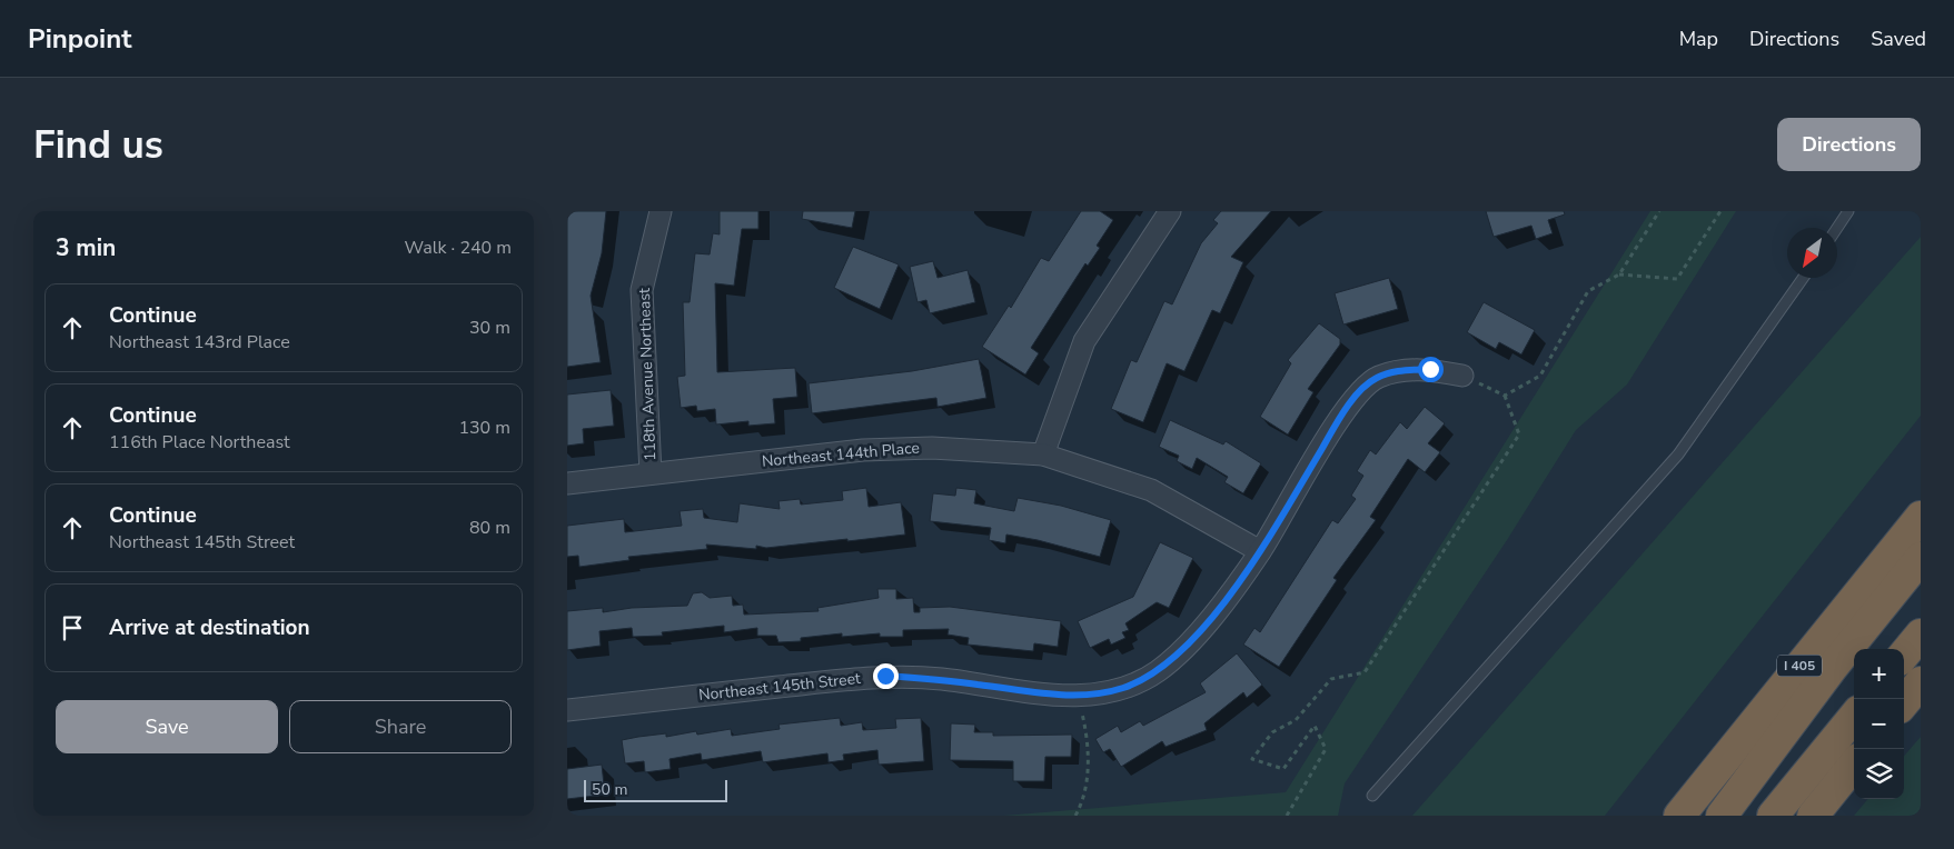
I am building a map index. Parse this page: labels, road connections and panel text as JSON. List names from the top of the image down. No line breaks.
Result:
{"streets":{"highway":["I 405"],"street":["118th Avenue Northeast","Northeast 144th Place","Northeast 145th Street"]},"crossings":[["118th Avenue Northeast","Northeast 144th Place"],["Northeast 144th Place","Northeast 145th Street"]],"scale_bar":"50 m","north":"bottom left","page":{"header":"Pinpoint","nav":["Map","Directions","Saved"],"buttons":["Directions",["Save","Share"]],"title":"Find us","heading":["3 min","Walk · 240 m"],"list":[["Continue","Northeast 143rd Place","30 m"],["Continue","116th Place Northeast","130 m"],["Continue","Northeast 145th Street","80 m"],"Arrive at destination"],"map_buttons":["+","−"],"scale":"50 m"}}
